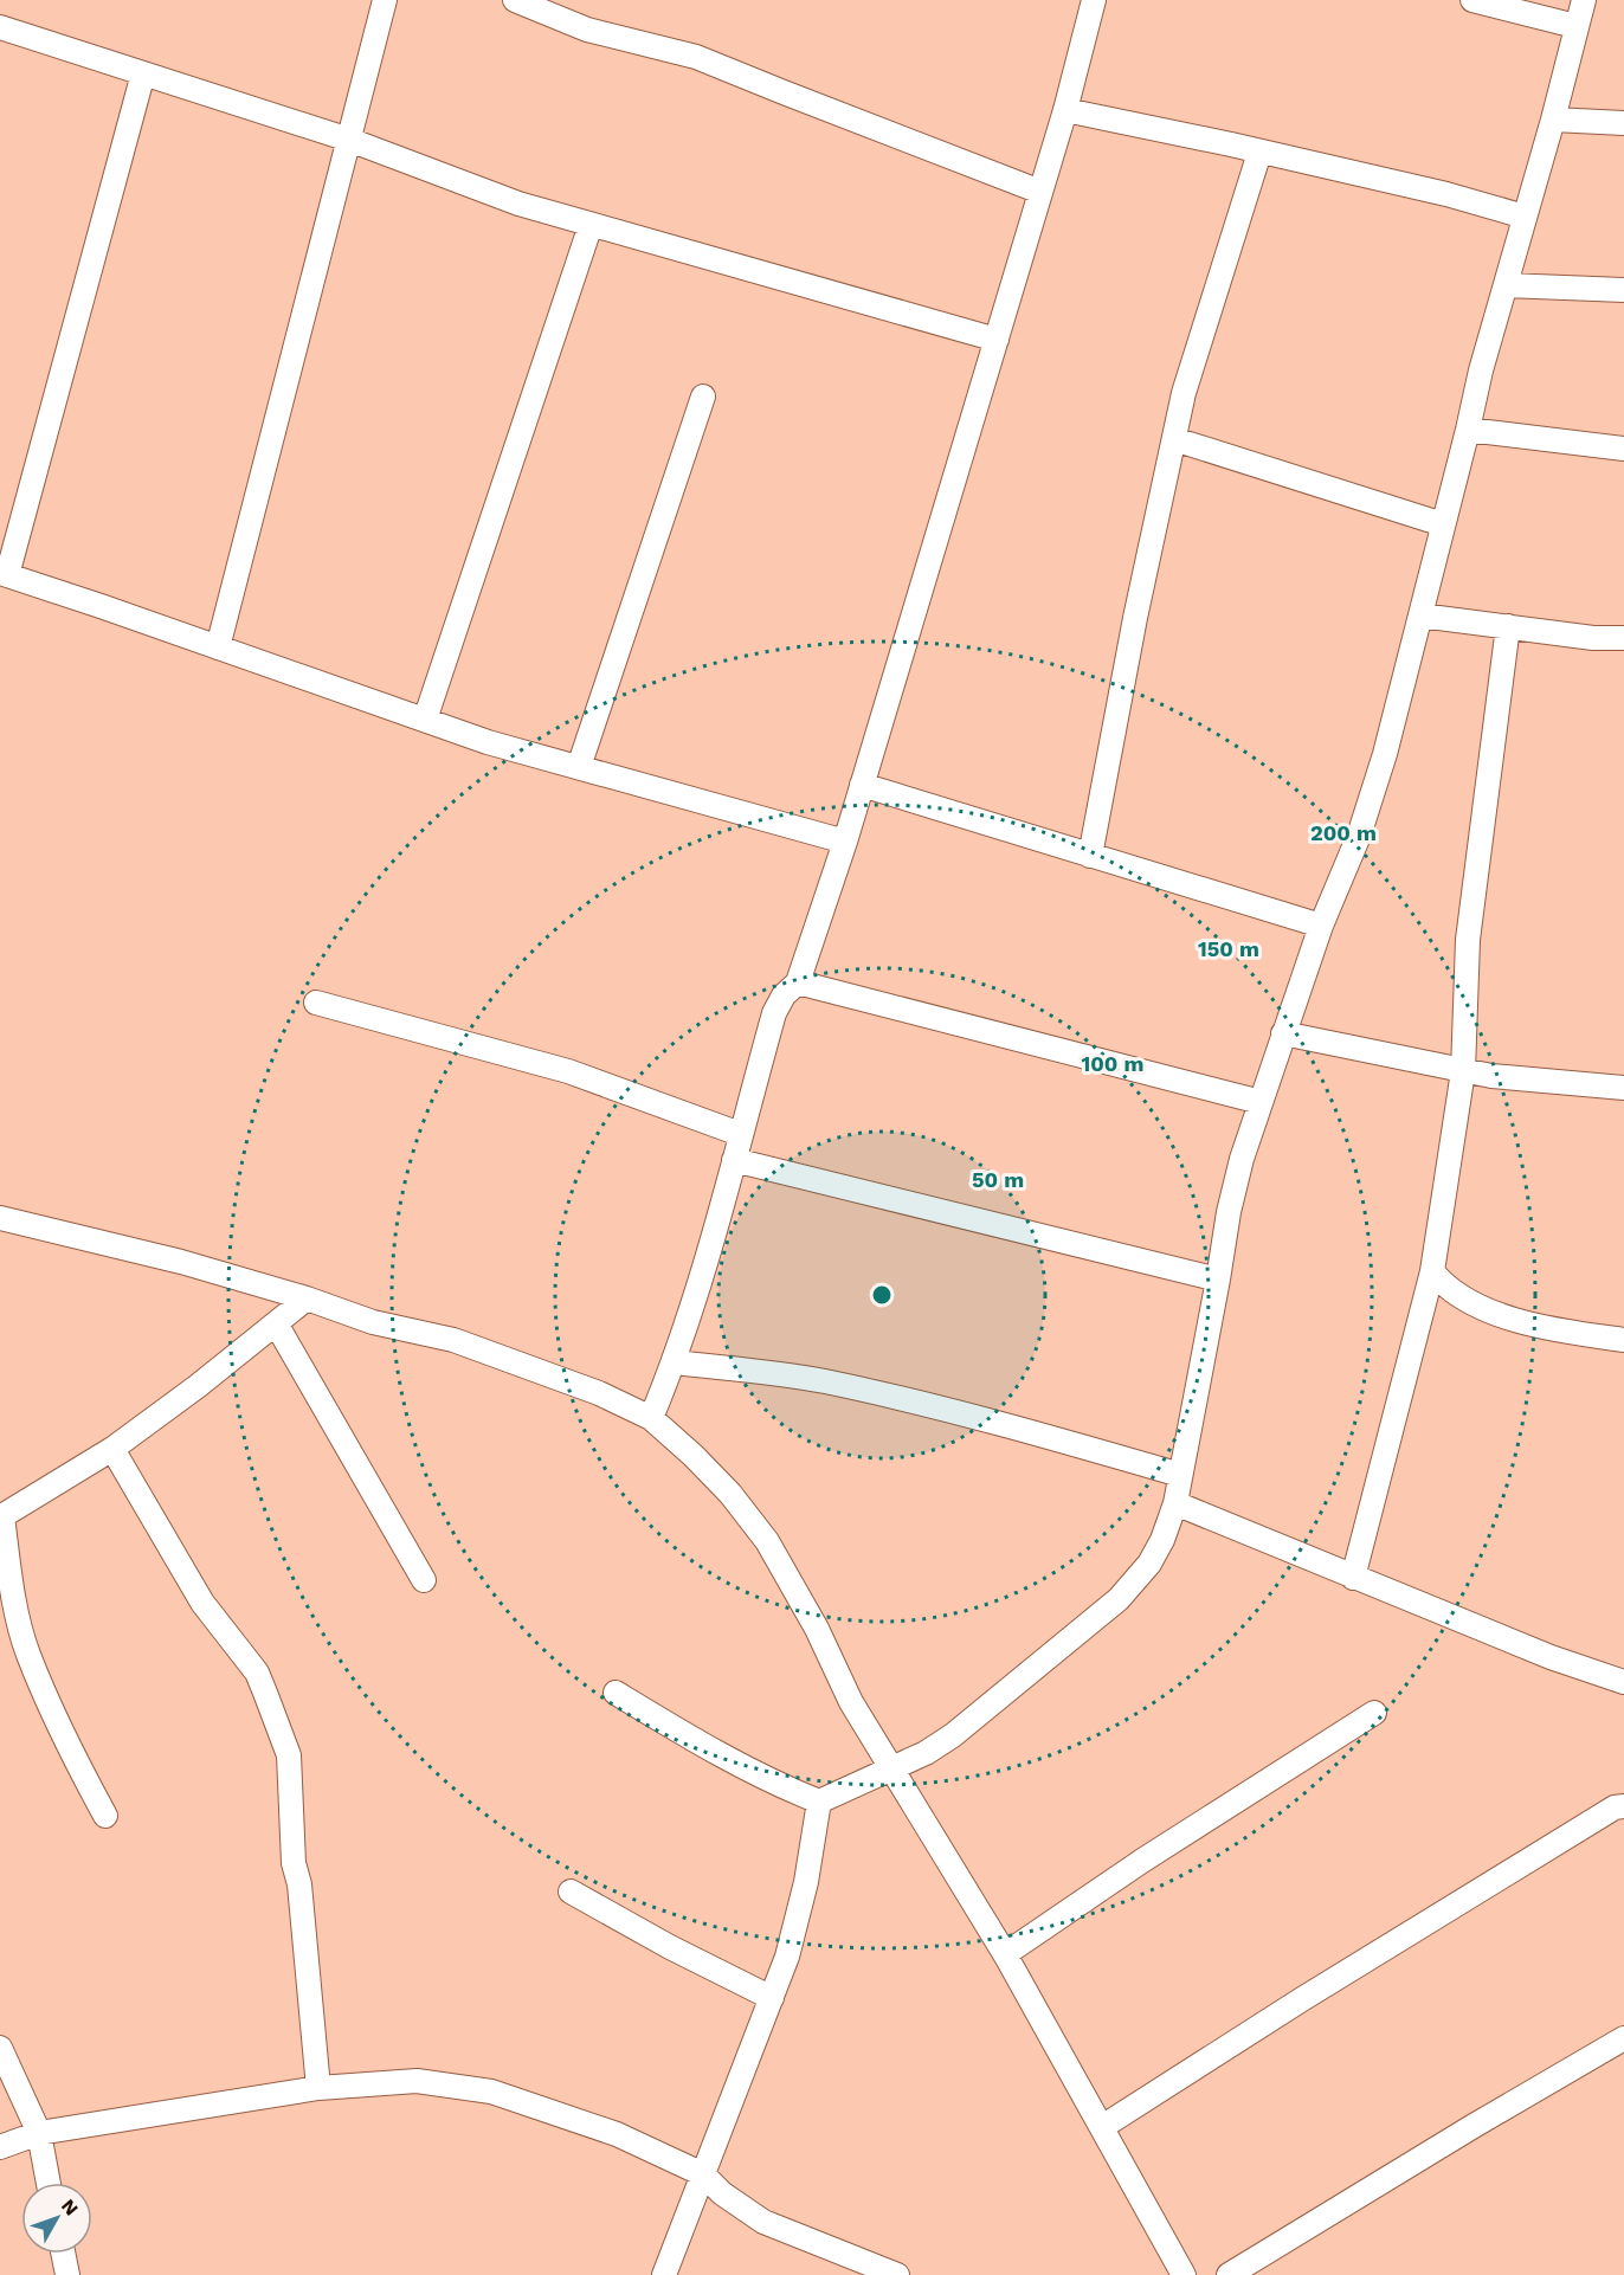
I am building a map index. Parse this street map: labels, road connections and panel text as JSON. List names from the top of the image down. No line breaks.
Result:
{"north":"top right","rings":["200 m","150 m","100 m","50 m"]}
